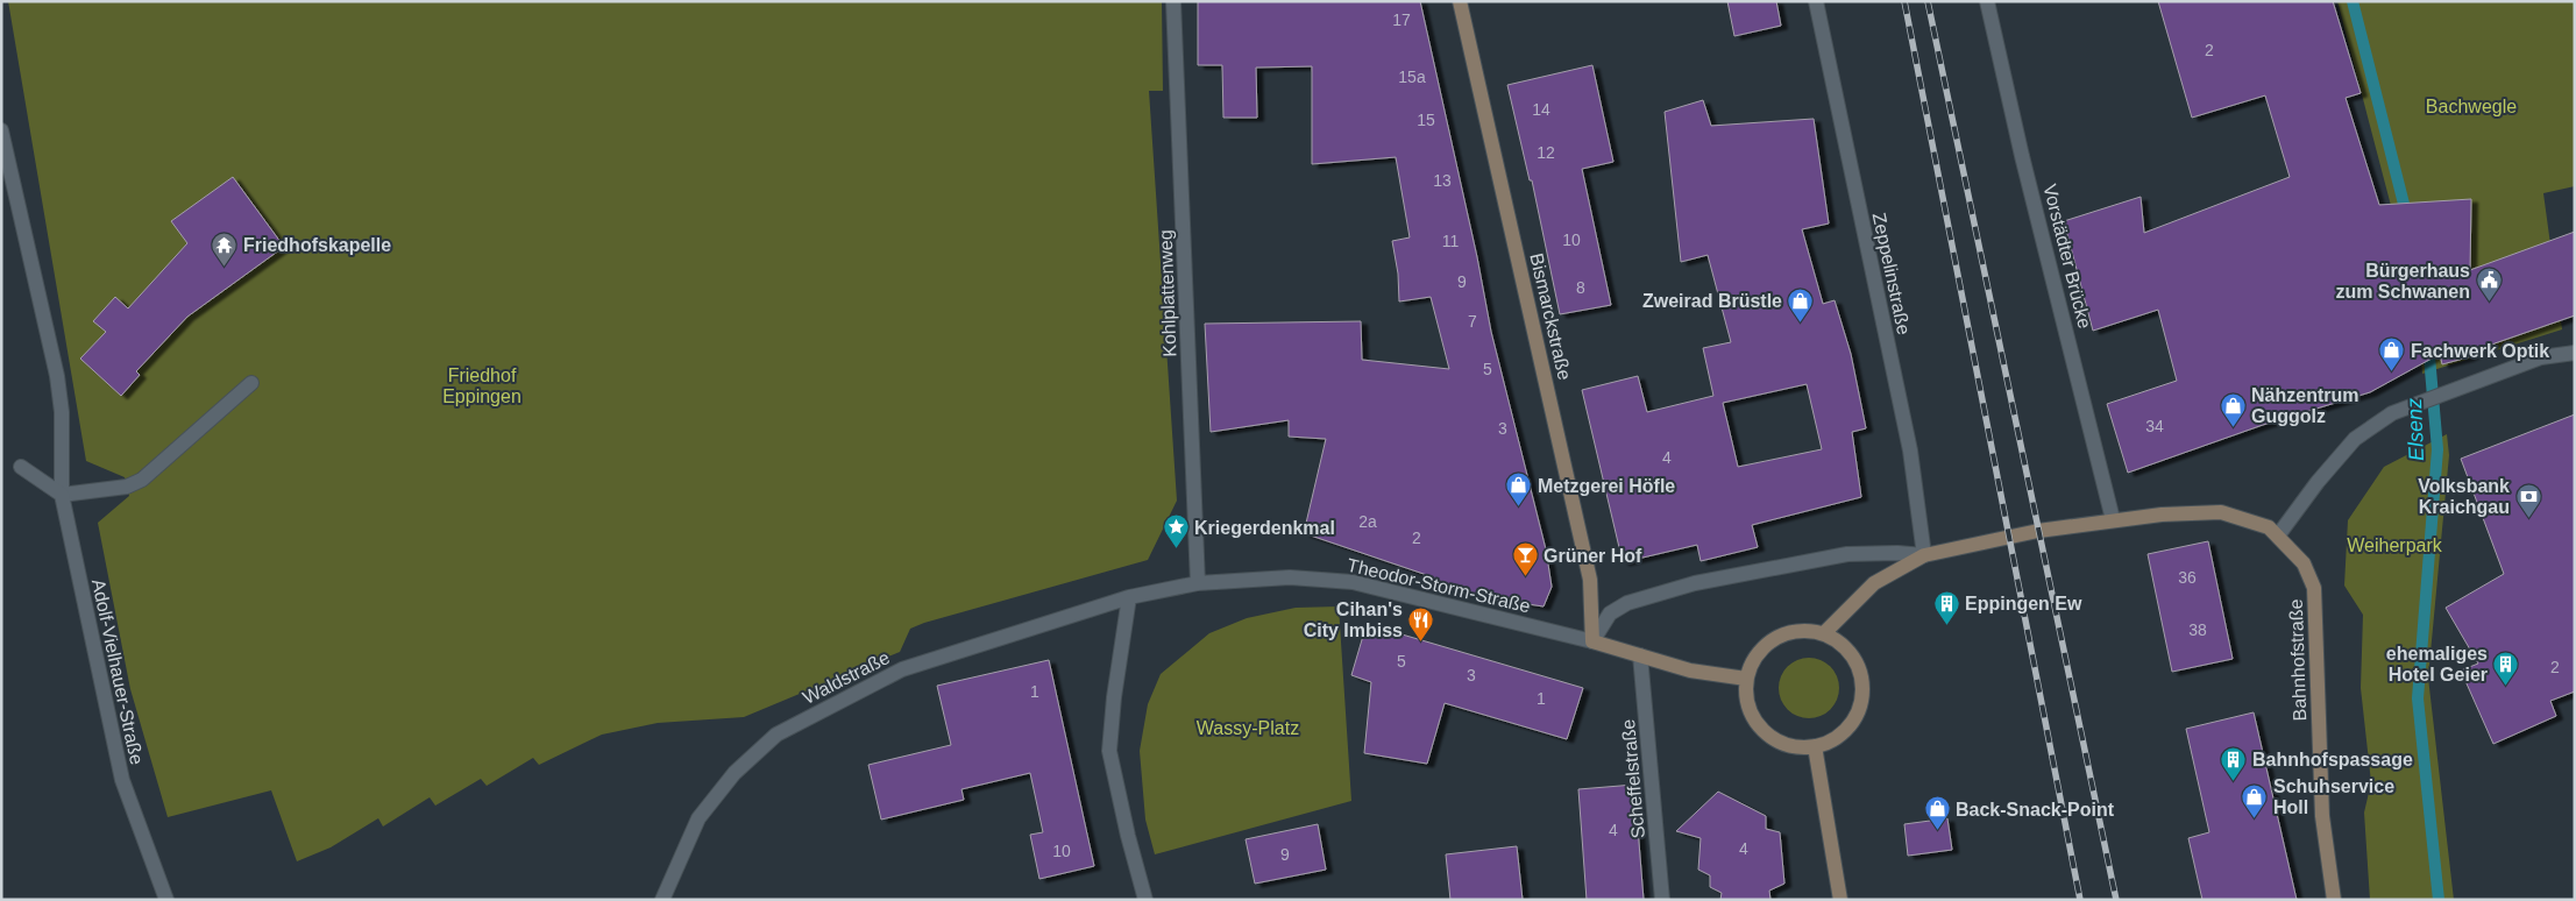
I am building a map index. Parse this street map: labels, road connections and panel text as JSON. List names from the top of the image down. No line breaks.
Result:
{"streets":{"street":["Vorstädter Brücke","Zeppelinstraße","Kohlplattenweg","Bismarckstraße","Theodor-Storm-Straße","Bahnhofstraße","Adolf-Vielhauer-Straße","Waldstraße","Scheffelstraße"]},"crossings":[["Vorstädter Brücke","Bahnhofstraße"],["Kohlplattenweg","Theodor-Storm-Straße"],["Bismarckstraße","Theodor-Storm-Straße"],["Theodor-Storm-Straße","Waldstraße"],["Theodor-Storm-Straße","Scheffelstraße"]],"water":["Elsenz"],"parks":["Bachwegle","Friedhof Eppingen","Weiherpark","Wassy-Platz"],"places":{"temple":["Friedhofskapelle"],"public building":["Bürgerhaus zum Schwanen"],"shop":["Zweirad Brüstle","Fachwerk Optik","Nähzentrum Guggolz","Metzgerei Höfle","Schuhservice Holl","Back-Snack-Point"],"bank":["Volksbank Kraichgau"],"place":["Kriegerdenkmal"],"bar":["Grüner Hof"],"building":["Eppingen Ew","ehemaliges Hotel Geier","Bahnhofspassage"],"restaurant":["Cihan's City Imbiss"]},"house_numbers":["17","2","15a","14","15","12","13","10","11","9","8","7","5","34","3","4","2a","2","36","38","5","2","3","1","1","4","4","10","9"]}
